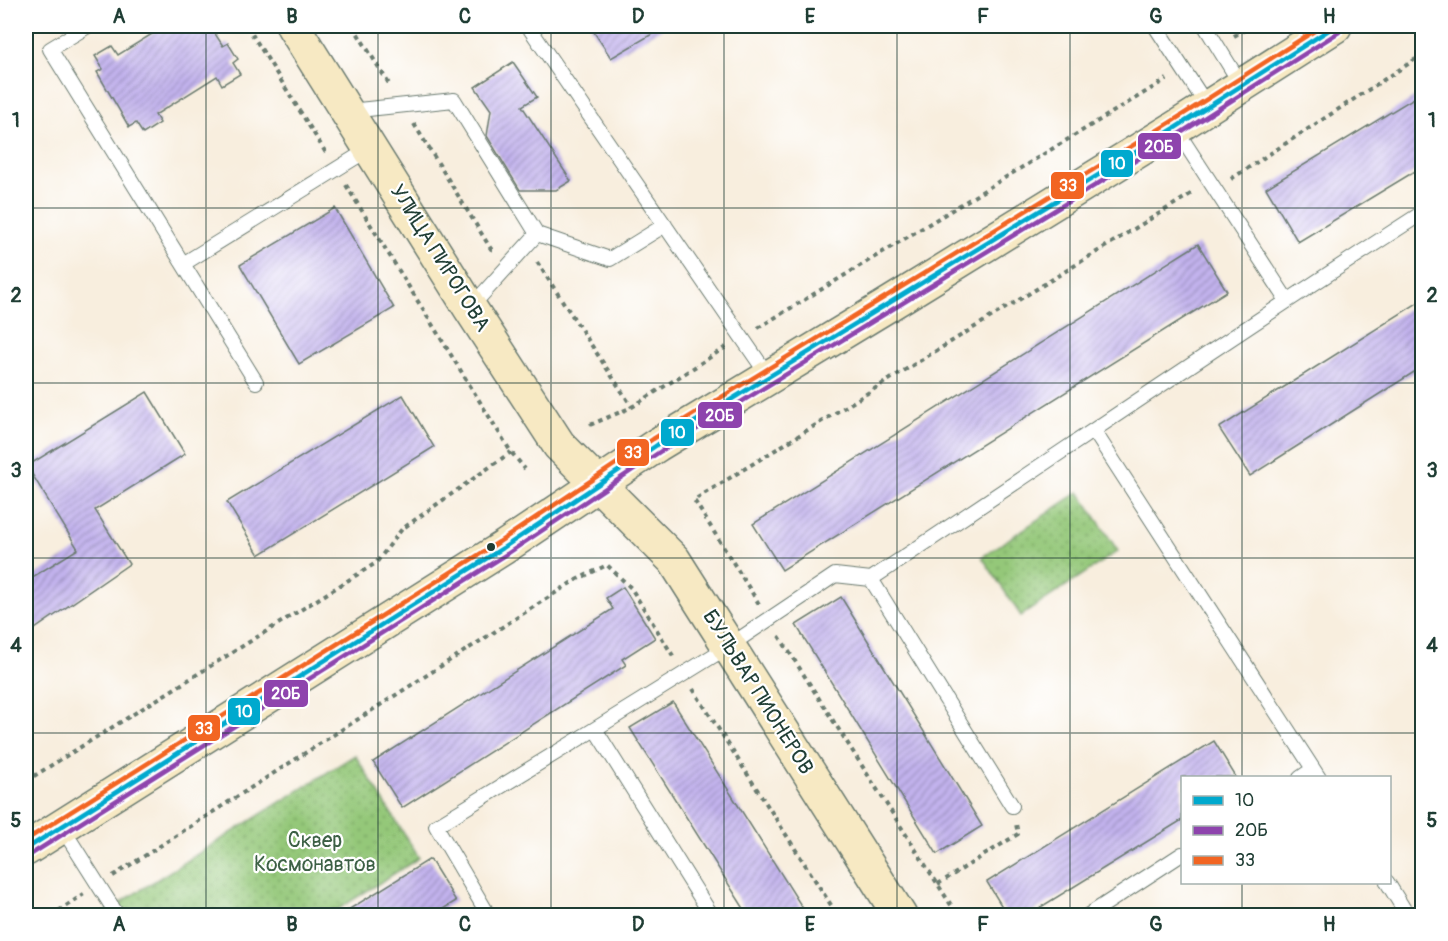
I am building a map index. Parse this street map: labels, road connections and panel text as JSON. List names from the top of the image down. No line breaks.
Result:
{"streets":{"main road":["УЛИЦА ПИРОГОВА","БУЛЬВАР ПИОНЕРОВ"]},"crossings":[["УЛИЦА ПИРОГОВА","БУЛЬВАР ПИОНЕРОВ"]],"parks":["Сквер Космонавтов"],"lines":["transit line 10","transit line 33","transit line 20Б"],"legend":["10","20Б","33"],"grid":{"columns":["A","B","C","D","E","F","G","H"],"rows":["1","2","3","4","5"]}}
